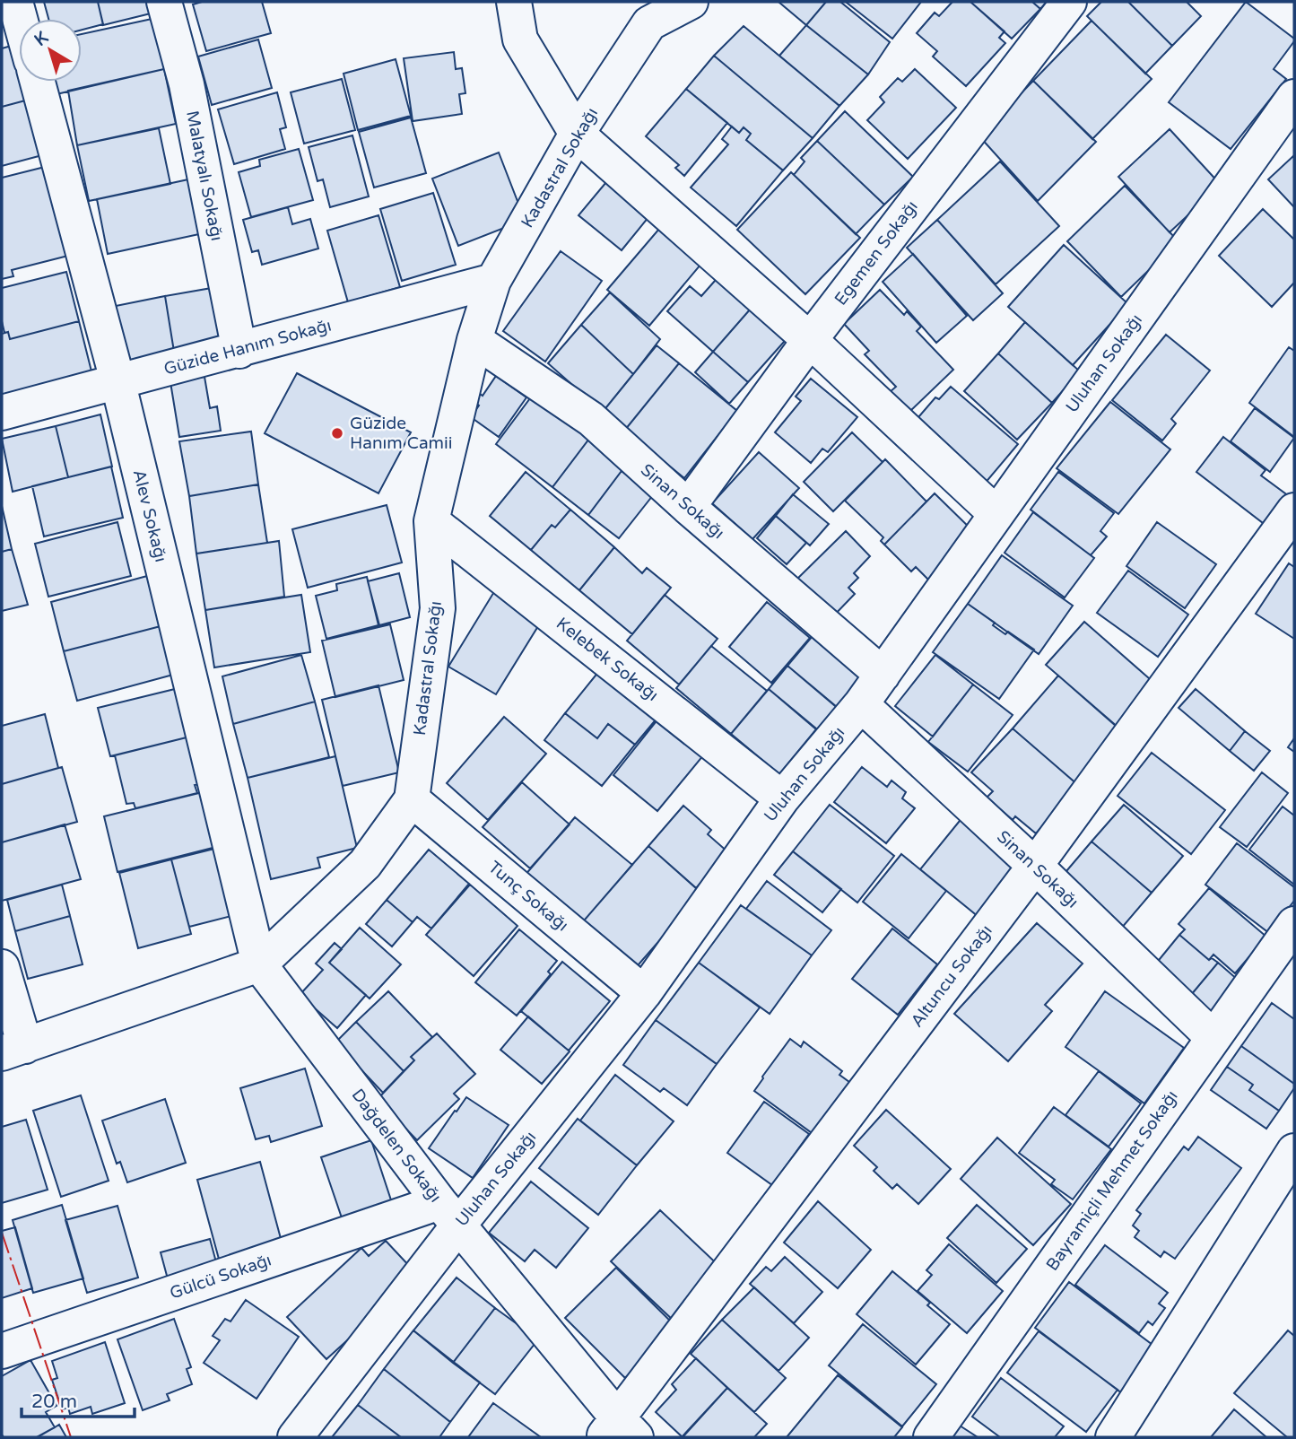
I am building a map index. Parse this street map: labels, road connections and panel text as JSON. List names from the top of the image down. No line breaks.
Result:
{"streets":{"street":["Kadastral Sokağı","Malatyalı Sokağı","Egemen Sokağı","Güzide Hanım Sokağı","Uluhan Sokağı","Sinan Sokağı","Alev Sokağı","Kelebek Sokağı","Tunç Sokağı","Altuncu Sokağı","Dağdelen Sokağı","Bayramiçli Mehmet Sokağı","Gülcü Sokağı"]},"crossings":[["Kadastral Sokağı","Güzide Hanım Sokağı"],["Kadastral Sokağı","Sinan Sokağı"],["Kadastral Sokağı","Alev Sokağı"],["Kadastral Sokağı","Kelebek Sokağı"],["Kadastral Sokağı","Tunç Sokağı"],["Kadastral Sokağı","Dağdelen Sokağı"],["Malatyalı Sokağı","Güzide Hanım Sokağı"],["Egemen Sokağı","Sinan Sokağı"],["Güzide Hanım Sokağı","Alev Sokağı"],["Uluhan Sokağı","Sinan Sokağı"],["Uluhan Sokağı","Kelebek Sokağı"],["Uluhan Sokağı","Tunç Sokağı"],["Uluhan Sokağı","Dağdelen Sokağı"],["Uluhan Sokağı","Gülcü Sokağı"],["Sinan Sokağı","Altuncu Sokağı"],["Sinan Sokağı","Bayramiçli Mehmet Sokağı"],["Alev Sokağı","Dağdelen Sokağı"],["Altuncu Sokağı","Dağdelen Sokağı"],["Dağdelen Sokağı","Gülcü Sokağı"]],"places":["Güzide Hanım Camii"],"scale_bar":"20 m","north":"top left"}
